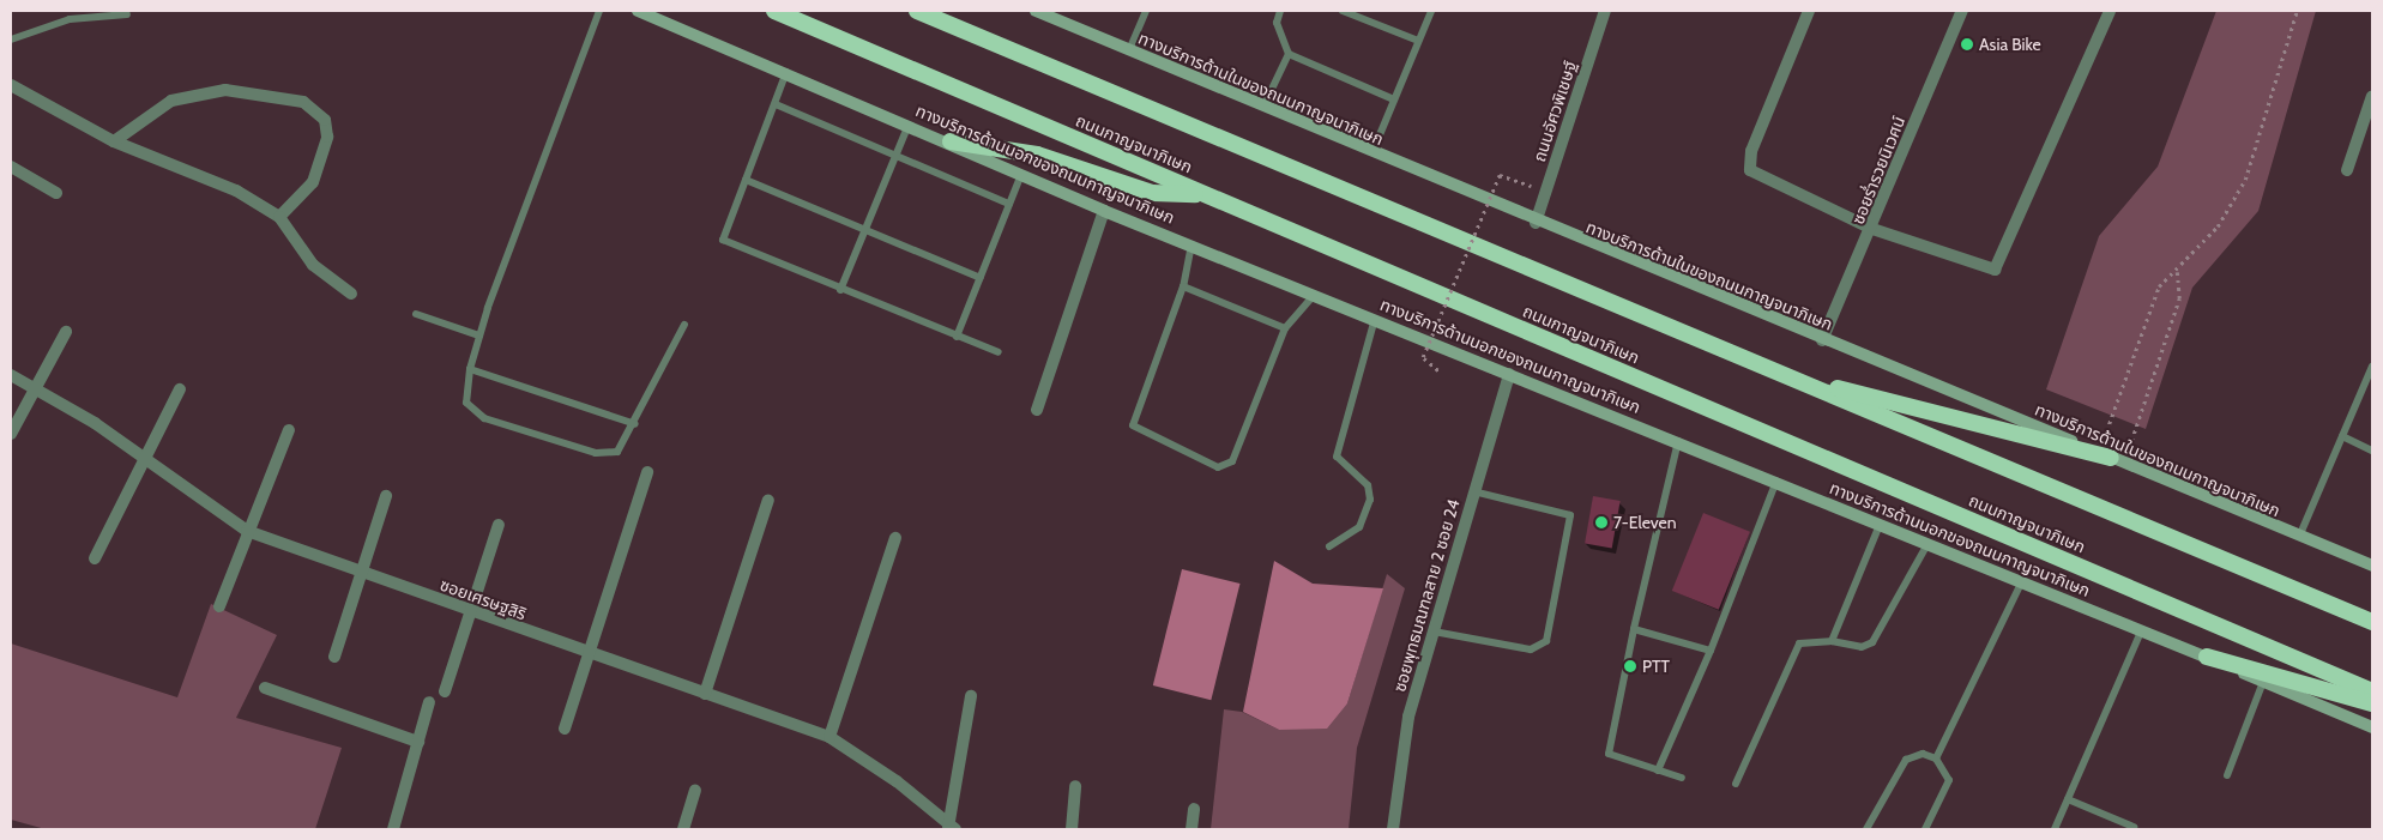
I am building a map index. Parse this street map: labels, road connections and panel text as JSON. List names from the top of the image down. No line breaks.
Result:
{"streets":{"highway":["ถนนกาญจนาภิเษก"],"main road":["ทางบริการด้านในของถนนกาญจนาภิเษก","ทางบริการด้านนอกของถนนกาญจนาภิเษก"],"street":["ถนนอัศวพิเชษฐ์","ซอยร่ำรวยนิเวศน์","ซอยพุทธมณฑลสาย 2 ซอย 24","ซอยเศรษฐสิริ"]},"crossings":[["ทางบริการด้านในของถนนกาญจนาภิเษก","ถนนอัศวพิเชษฐ์"],["ทางบริการด้านในของถนนกาญจนาภิเษก","ซอยร่ำรวยนิเวศน์"],["ทางบริการด้านนอกของถนนกาญจนาภิเษก","ซอยพุทธมณฑลสาย 2 ซอย 24"]],"places":["Asia Bike","7-Eleven","PTT"]}
